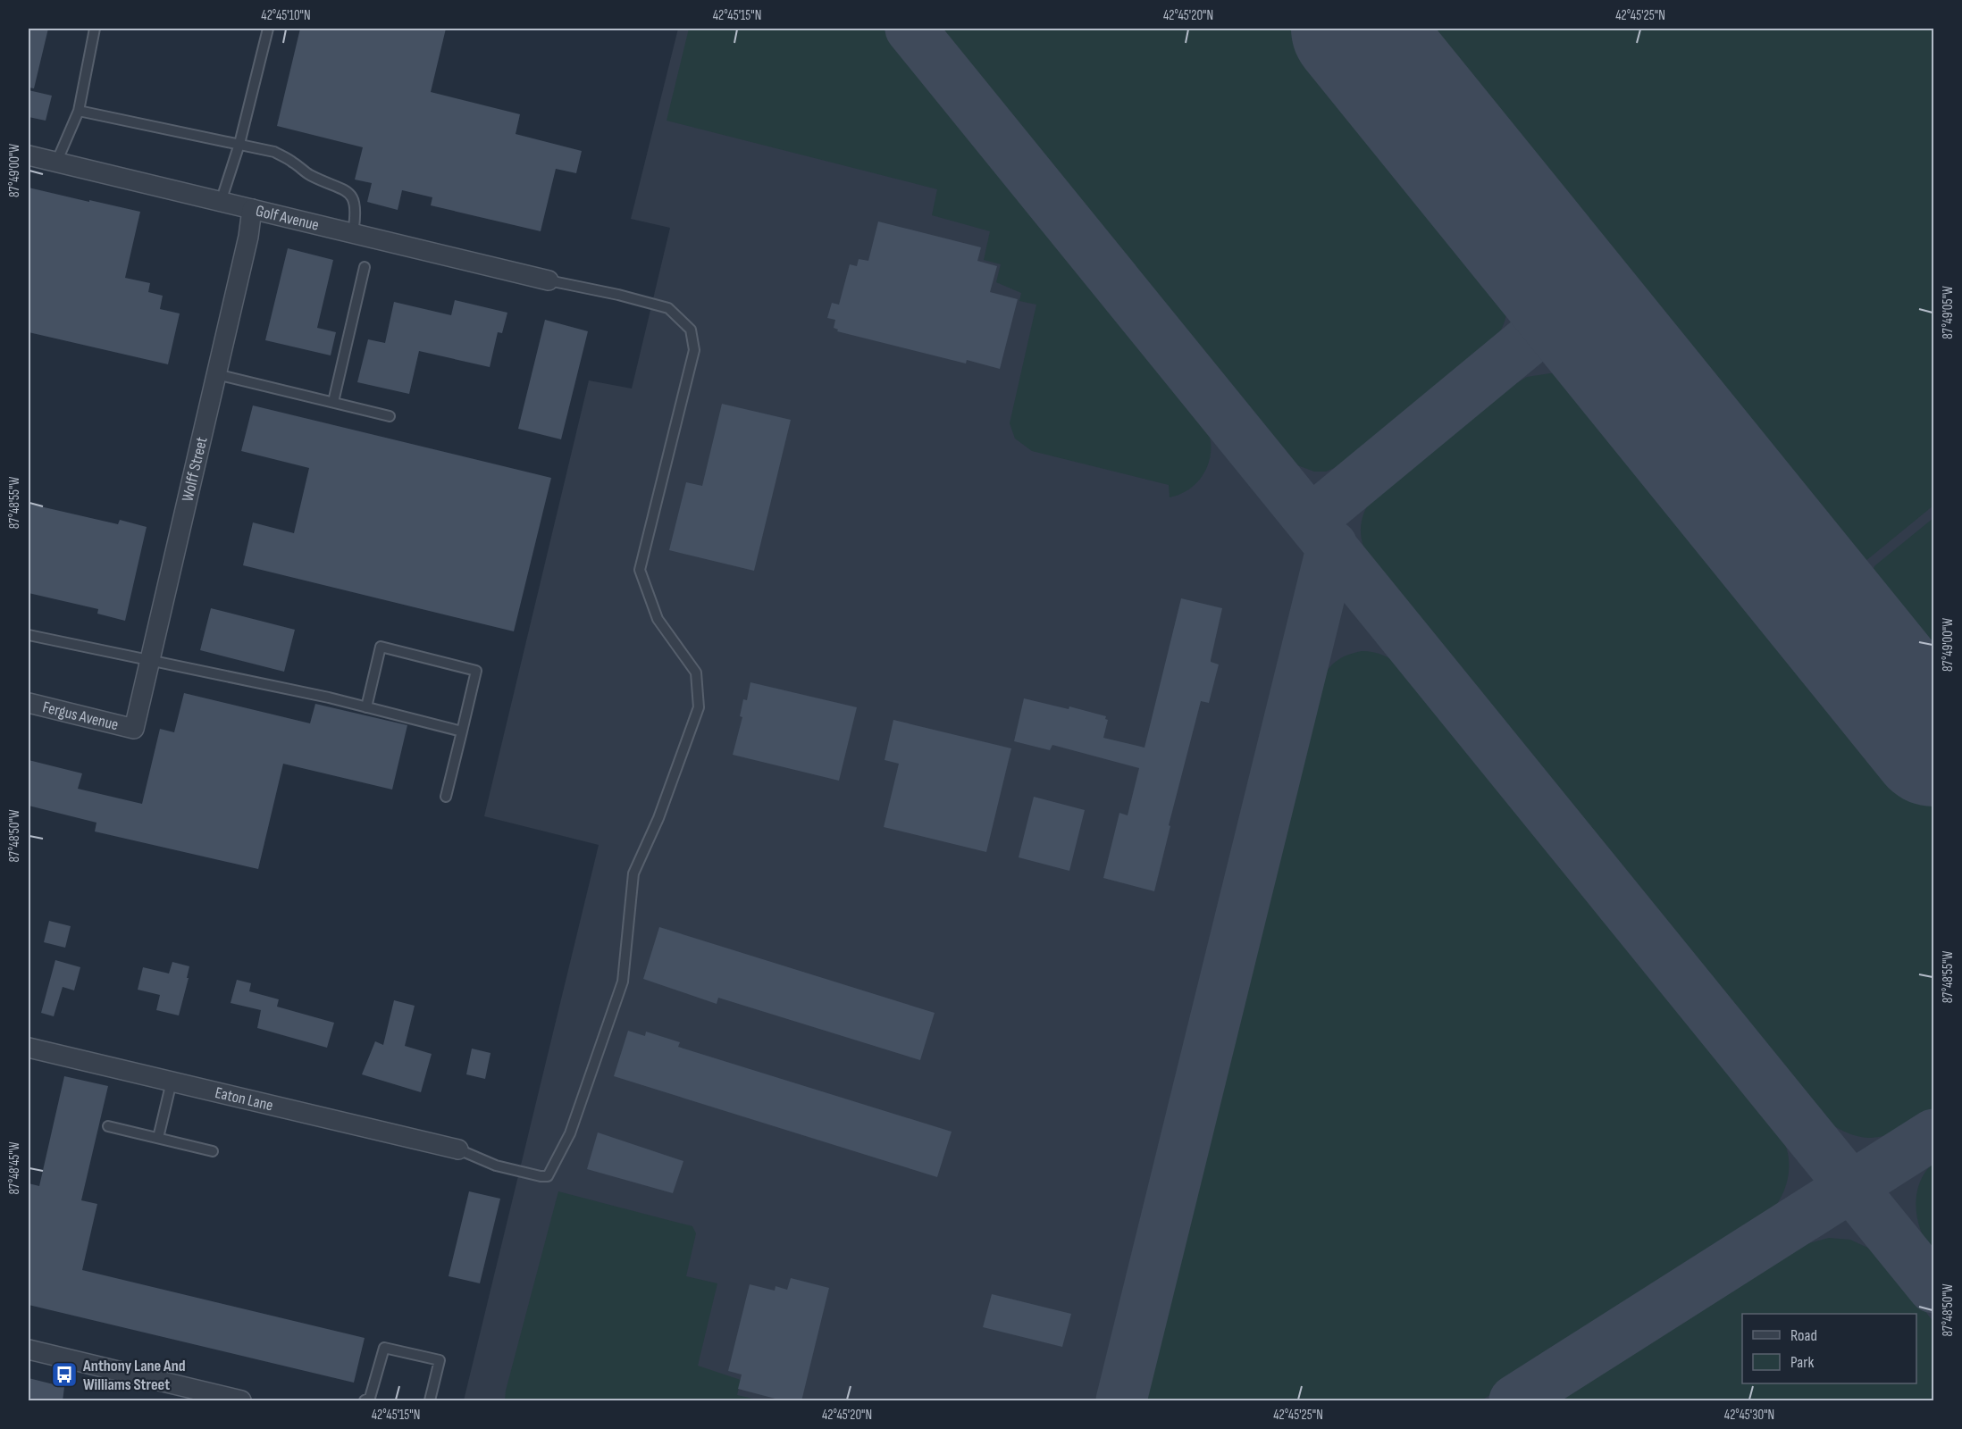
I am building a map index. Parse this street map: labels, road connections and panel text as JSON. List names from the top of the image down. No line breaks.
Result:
{"streets":{"street":["Golf Avenue","Wolff Street","Fergus Avenue","Eaton Lane"]},"crossings":[["Golf Avenue","Wolff Street"],["Wolff Street","Fergus Avenue"]],"places":{"bus stop":["Anthony Lane And Williams Street"]},"legend":["Road","Park"],"coordinates":["42°45'10\"N","42°45'15\"N","42°45'20\"N","42°45'25\"N","87°49'00\"W","87°49'05\"W","87°48'55\"W","87°48'50\"W","87°48'45\"W","42°45'30\"N"]}
